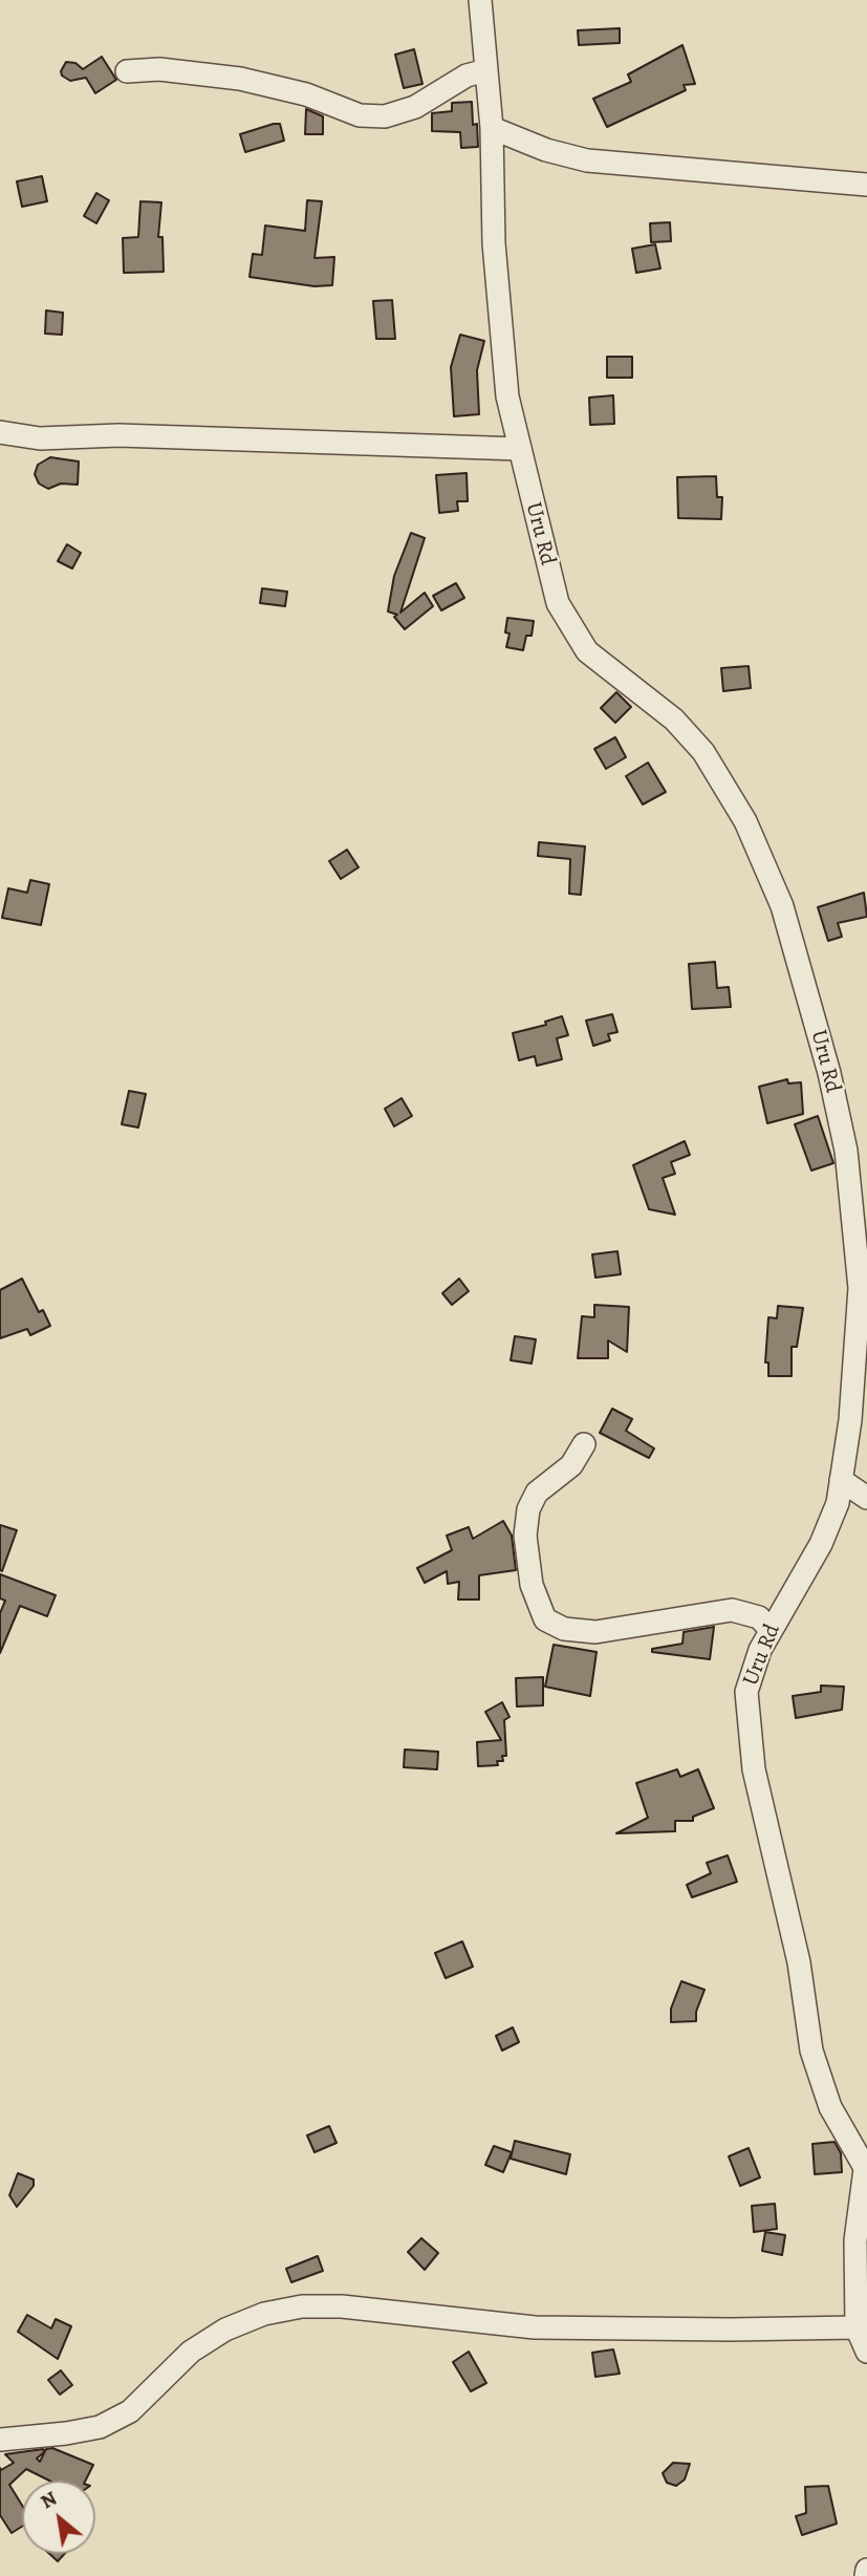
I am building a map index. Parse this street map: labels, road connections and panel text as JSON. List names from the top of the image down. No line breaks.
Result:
{"streets":{"street":["Uru Rd"]},"north":"top left"}
